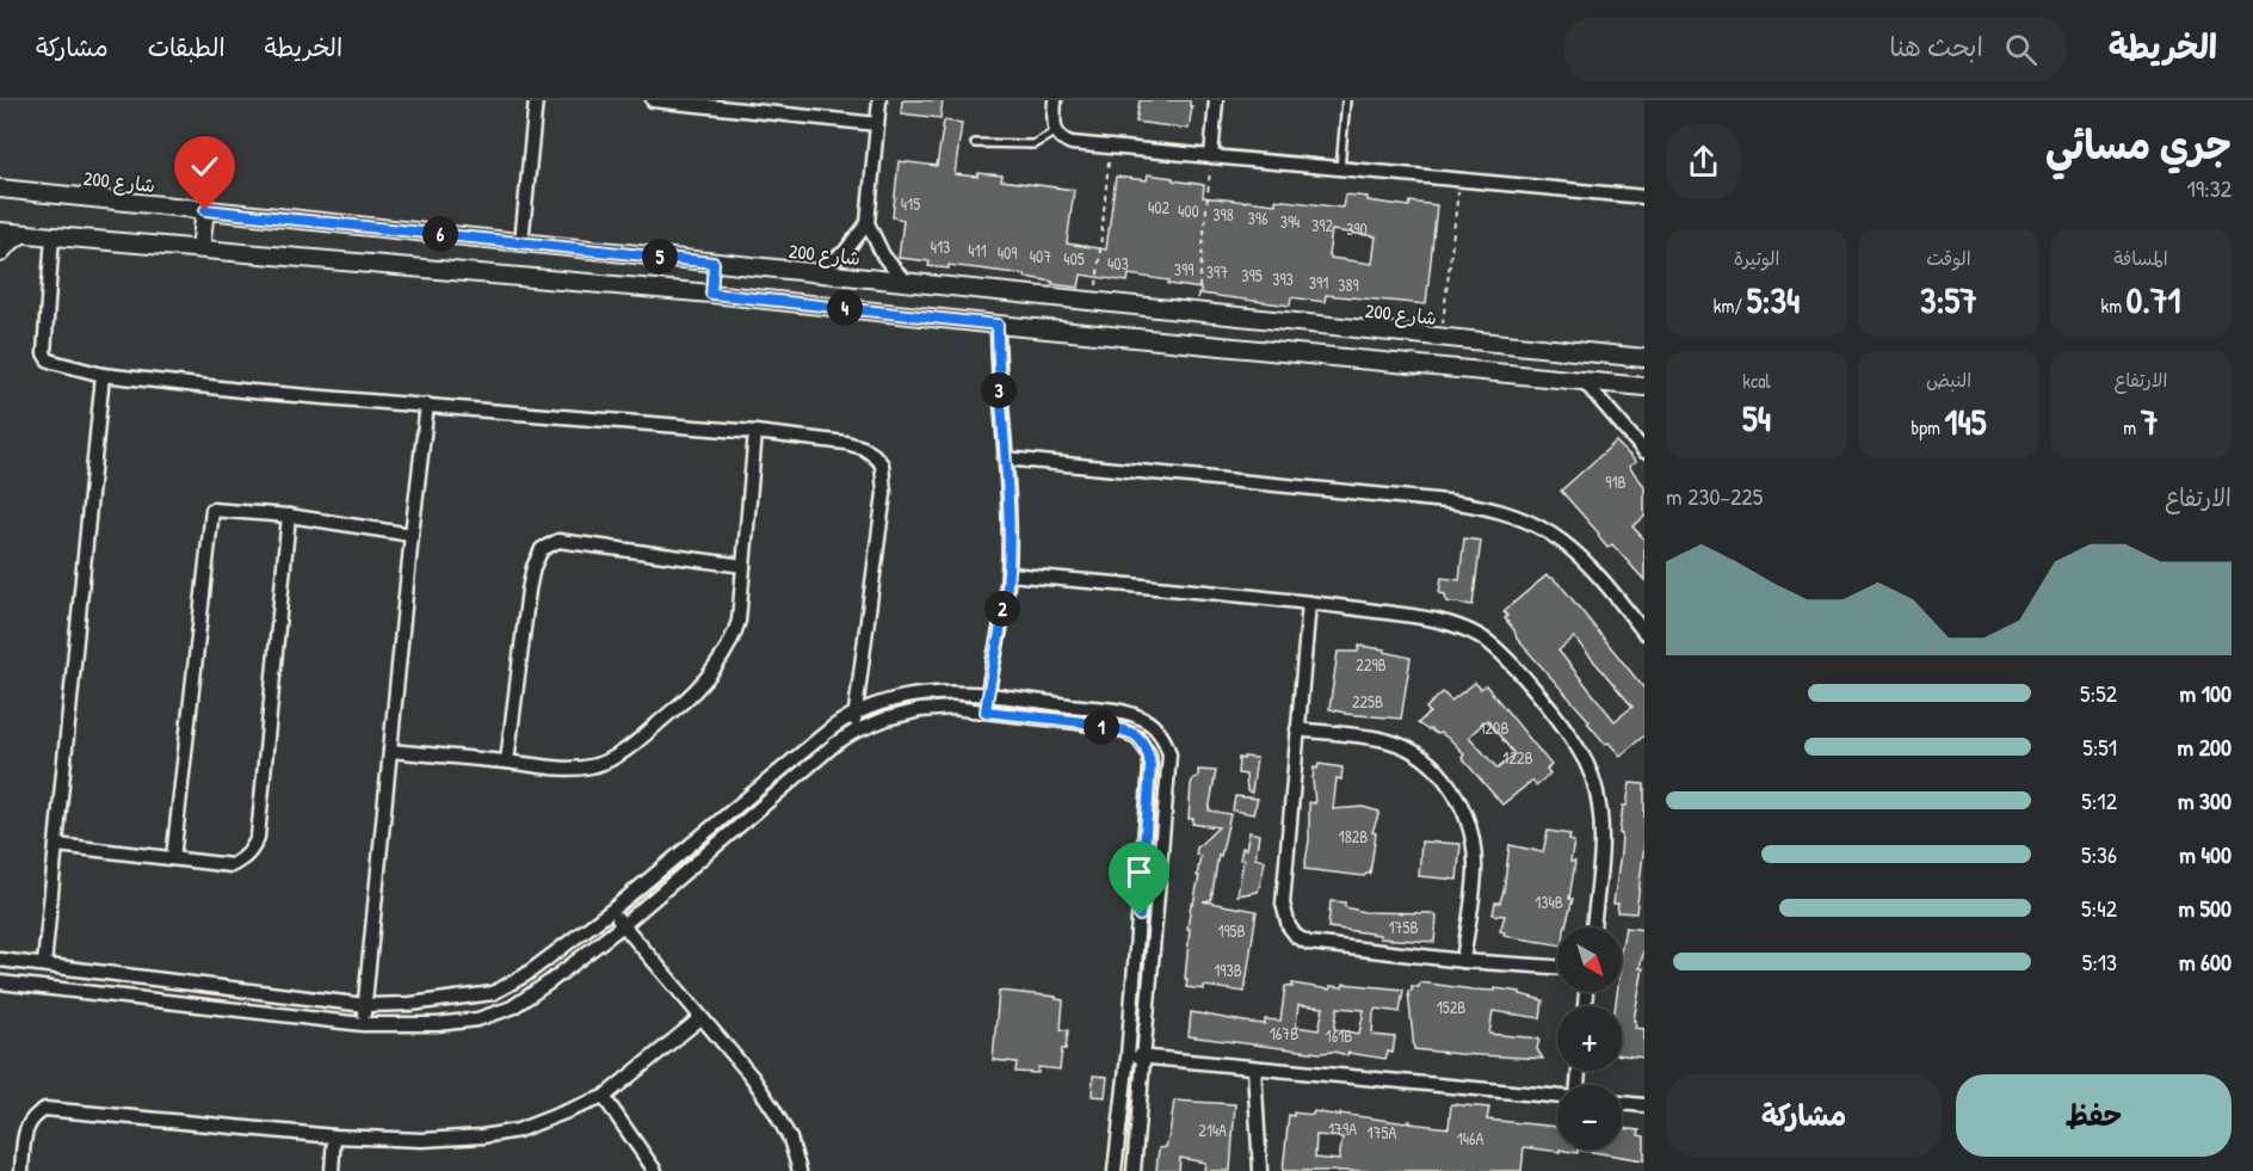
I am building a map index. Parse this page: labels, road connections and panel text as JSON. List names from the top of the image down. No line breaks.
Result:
{"streets":{"street":["شارع 200"]},"house_numbers":["415","402","400","398","396","394","392","390","413","411","409","407","405","403","399","397","395","393","391","389","91B","229B","225B","120B","122B","182B","134B","175B","195B","193B","152B","167B","161B","179A","214A","175A","146A"],"north":"bottom right","page":{"header":"الخريطة","search":"ابحث هنا","nav":["الخريطة","الطبقات","مشاركة"],"heading":["جري مسائي","19:32"],"pins":["6","5","4","3","2","1"],"stats":[["المسافة","0.71 km"],["الوقت","3:57"],["الوتيرة","5:34 /km"],["الارتفاع","7 m"],["النبض","145 bpm"],["kcal","54"]],"chart":["الارتفاع","225–230 m"],"list":[{"name":"100 m","note":"5:52"},{"name":"200 m","note":"5:51"},{"name":"300 m","note":"5:12"},{"name":"400 m","note":"5:36"},{"name":"500 m","note":"5:42"},{"name":"600 m","note":"5:13"}],"map_buttons":["+","−"],"buttons":["حفظ","مشاركة"]}}
